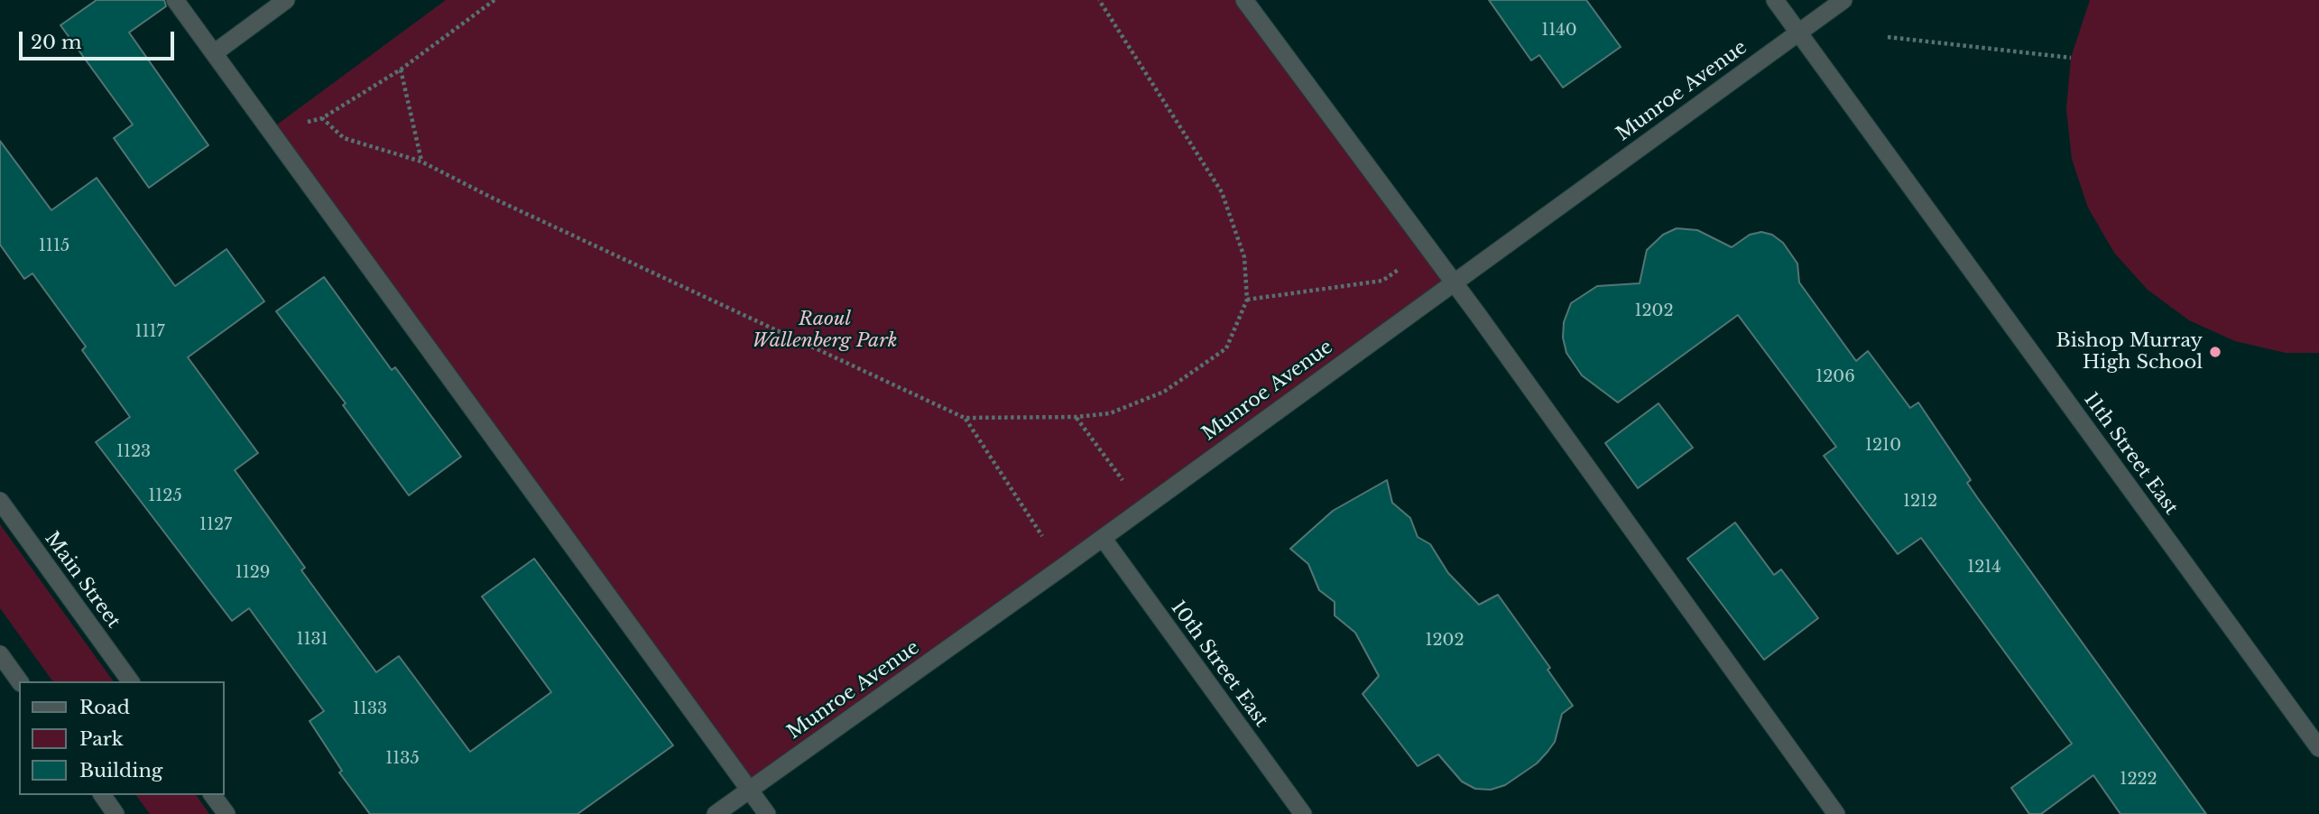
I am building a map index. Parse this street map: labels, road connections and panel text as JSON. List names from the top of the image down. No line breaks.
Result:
{"streets":{"street":["Munroe Avenue","11th Street East","Main Street","10th Street East"]},"crossings":[["Munroe Avenue","11th Street East"],["Munroe Avenue","10th Street East"]],"parks":["Raoul Wallenberg Park"],"places":["Bishop Murray High School"],"house_numbers":["1140","1115","1202","1117","1206","1210","1123","1125","1212","1127","1214","1129","1131","1202","1133","1135","1222"],"legend":["Road","Park","Building"],"scale_bar":"20 m"}
